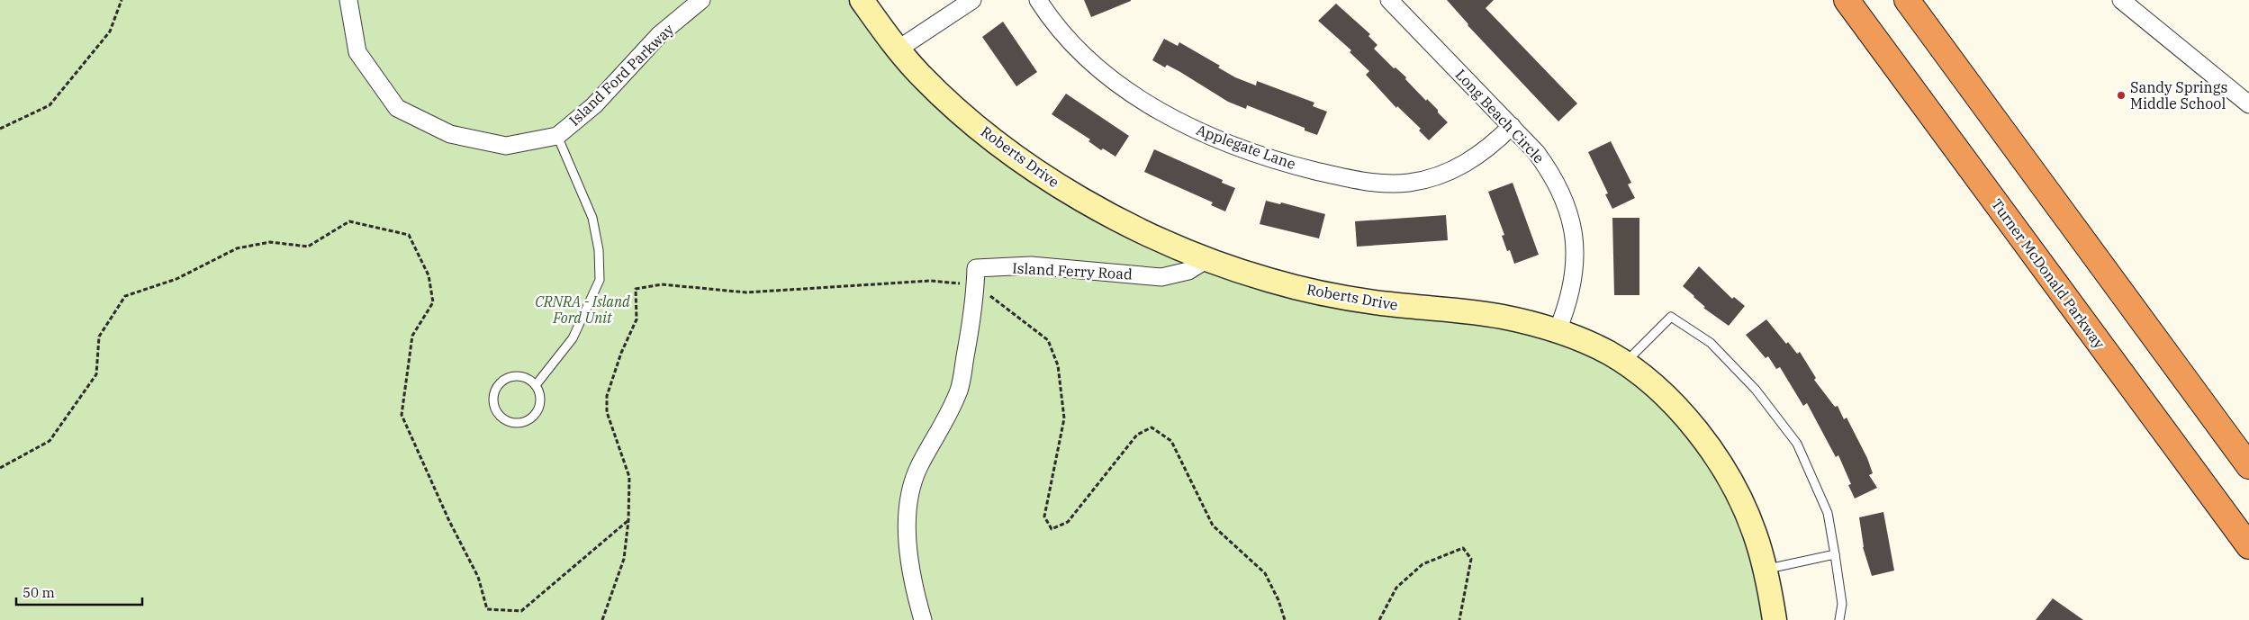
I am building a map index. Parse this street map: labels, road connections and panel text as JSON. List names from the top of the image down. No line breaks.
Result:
{"streets":{"highway":["Turner McDonald Parkway"],"street":["Island Ford Parkway","Long Beach Circle","Applegate Lane","Roberts Drive","Island Ferry Road"]},"crossings":[["Long Beach Circle","Applegate Lane"],["Long Beach Circle","Roberts Drive"],["Roberts Drive","Island Ferry Road"]],"parks":["CRNRA - Island Ford Unit"],"places":["Sandy Springs Middle School"],"scale_bar":"50 m"}
